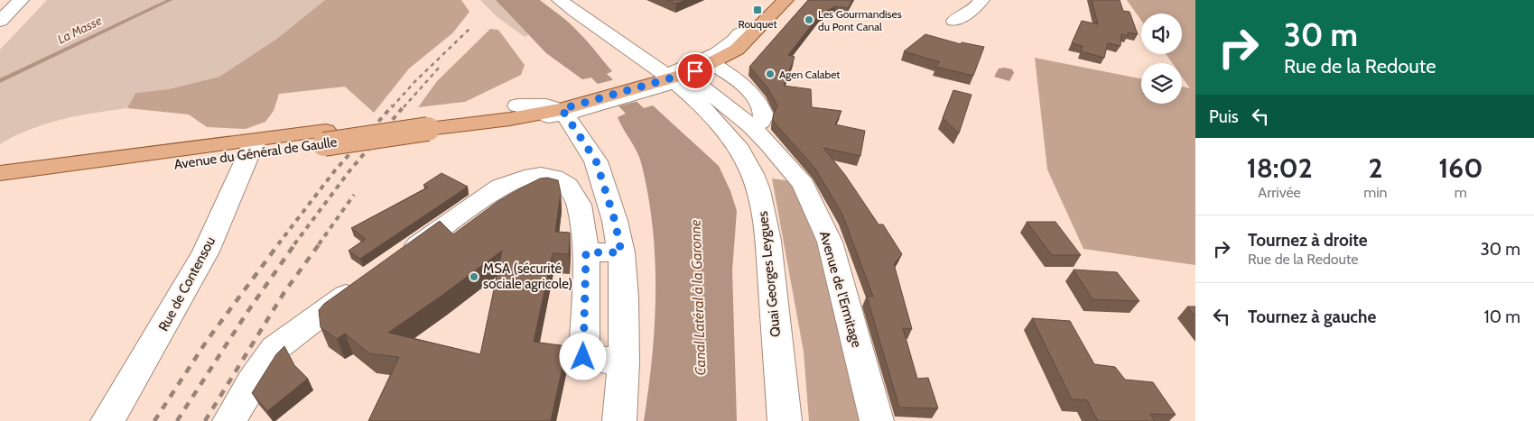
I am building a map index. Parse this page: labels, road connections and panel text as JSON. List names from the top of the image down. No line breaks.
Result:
{"streets":{"main road":["Avenue du Général de Gaulle"],"street":["Quai Georges Leygues","Rue de Contensou","Avenue de l’Ermitage"]},"crossings":[["Avenue du Général de Gaulle","Rue de Contensou"],["Quai Georges Leygues","Avenue de l’Ermitage"]],"water":["La Masse","Canal Latéral à la Garonne"],"places":{"transit":["Rouquet"],"other":["Les Gourmandises du Pont Canal","Agen Calabet","MSA (sécurité sociale agricole)"]},"page":{"turn":["30 m","Rue de la Redoute"],"then":"Puis","eta":["18:02","Arrivée","2","min","160","m"],"list":[{"name":"Tournez à droite","note":"Rue de la Redoute","value":"30 m"},{"name":"Tournez à gauche","value":"10 m"}]}}
